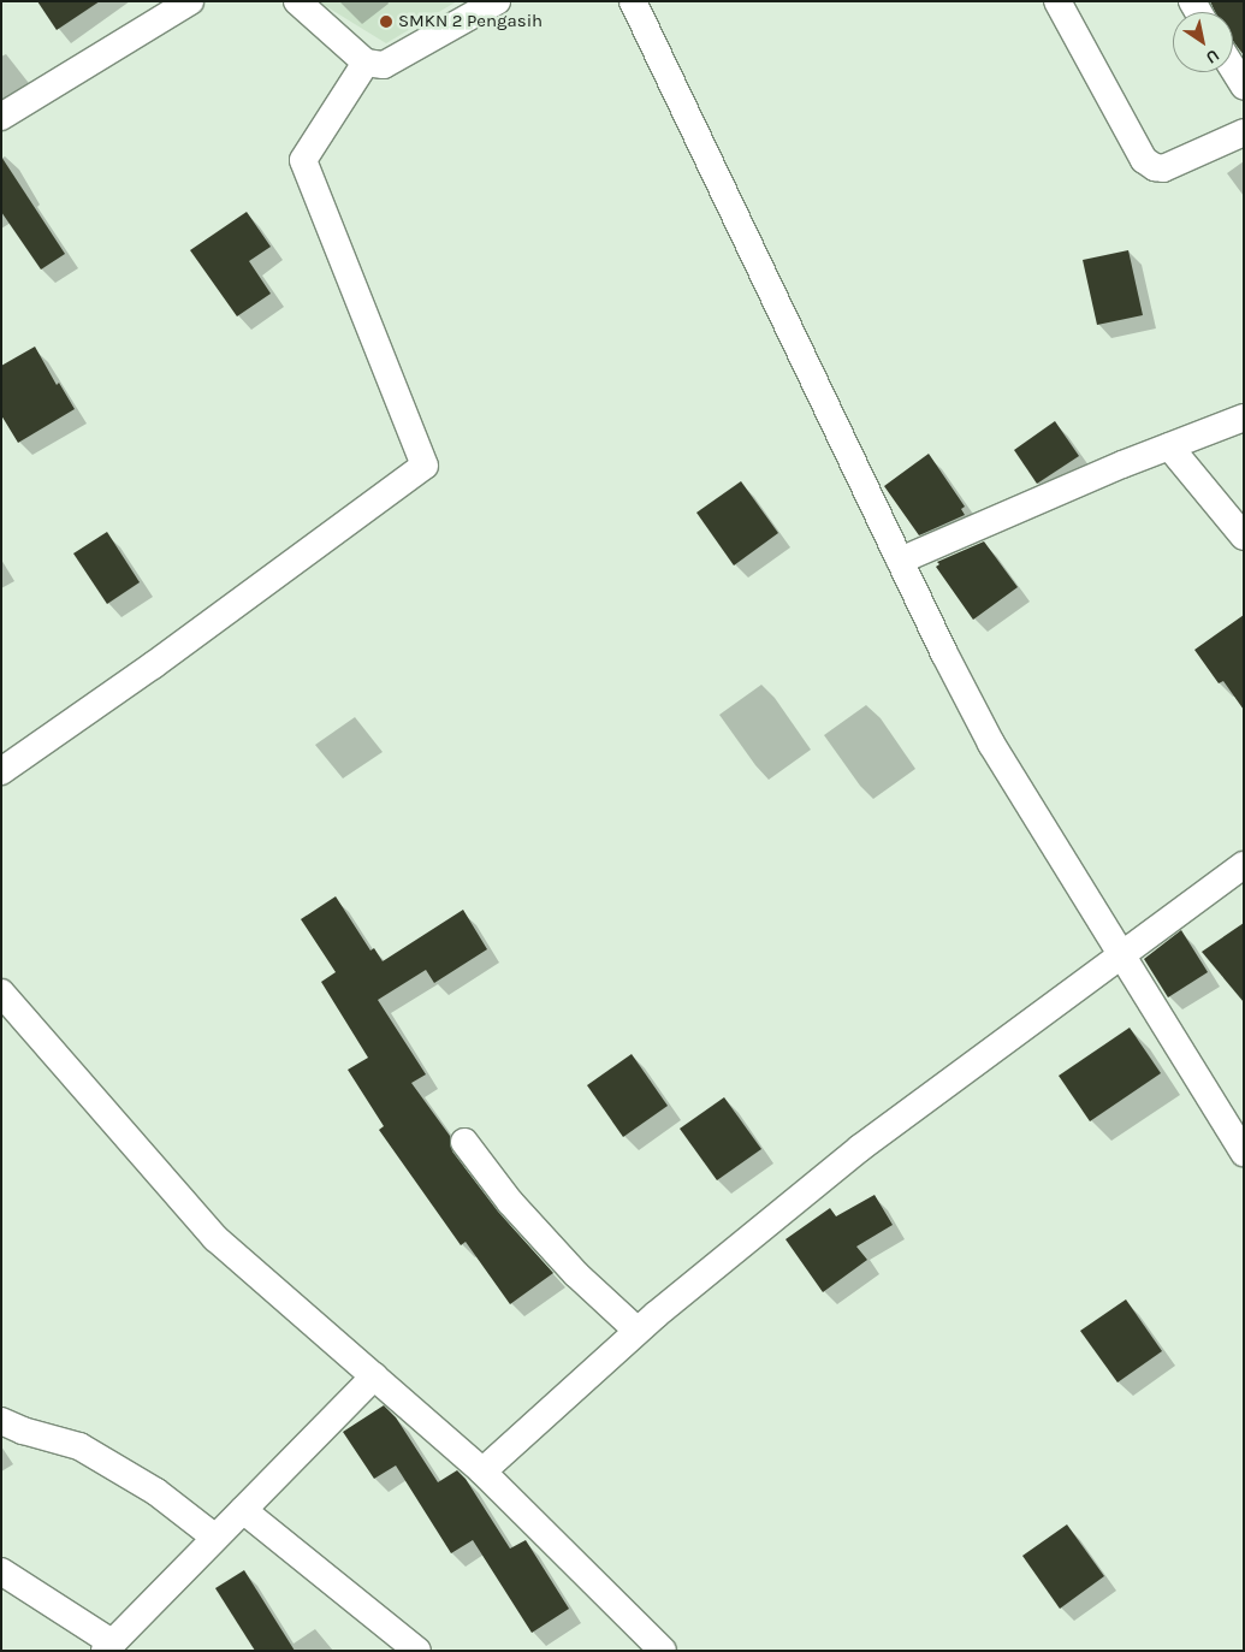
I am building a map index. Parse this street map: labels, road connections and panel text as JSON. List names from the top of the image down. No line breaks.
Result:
{"places":["SMKN 2 Pengasih"],"north":"bottom right"}
